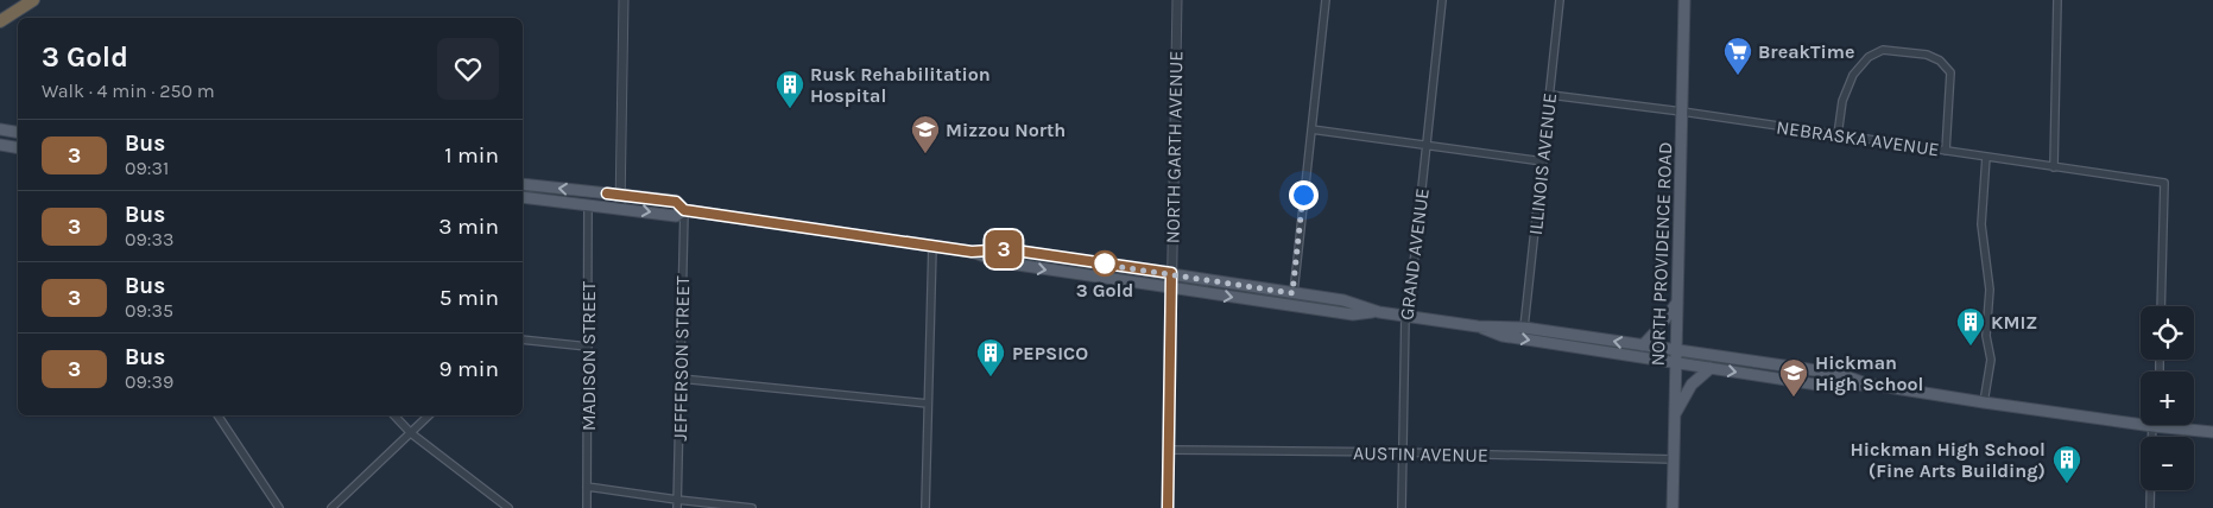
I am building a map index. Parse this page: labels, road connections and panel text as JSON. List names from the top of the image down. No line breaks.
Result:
{"streets":{"main road":["NORTH PROVIDENCE ROAD"],"street":["NEBRASKA AVENUE","NORTH GARTH AVENUE","ILLINOIS AVENUE","GRAND AVENUE","MADISON STREET","JEFFERSON STREET","AUSTIN AVENUE"]},"crossings":[["NEBRASKA AVENUE","ILLINOIS AVENUE"],["NEBRASKA AVENUE","NORTH PROVIDENCE ROAD"],["NORTH GARTH AVENUE","AUSTIN AVENUE"],["GRAND AVENUE","AUSTIN AVENUE"],["NORTH PROVIDENCE ROAD","AUSTIN AVENUE"]],"places":{"supermarket":["BreakTime"],"building":["Rusk Rehabilitation Hospital","KMIZ","PEPSICO","Hickman High School (Fine Arts Building)"],"school or university":["Mizzou North","Hickman High School"],"other":["3 Gold"]},"lines":["bus line 3"],"page":{"on_map":"3","heading":["3 Gold","Walk · 4 min · 250 m"],"list":[{"mark":"3","name":"Bus","note":"09:31","value":"1 min"},{"mark":"3","name":"Bus","note":"09:33","value":"3 min"},{"mark":"3","name":"Bus","note":"09:35","value":"5 min"},{"mark":"3","name":"Bus","note":"09:39","value":"9 min"}],"map_buttons":["+","−"]}}
